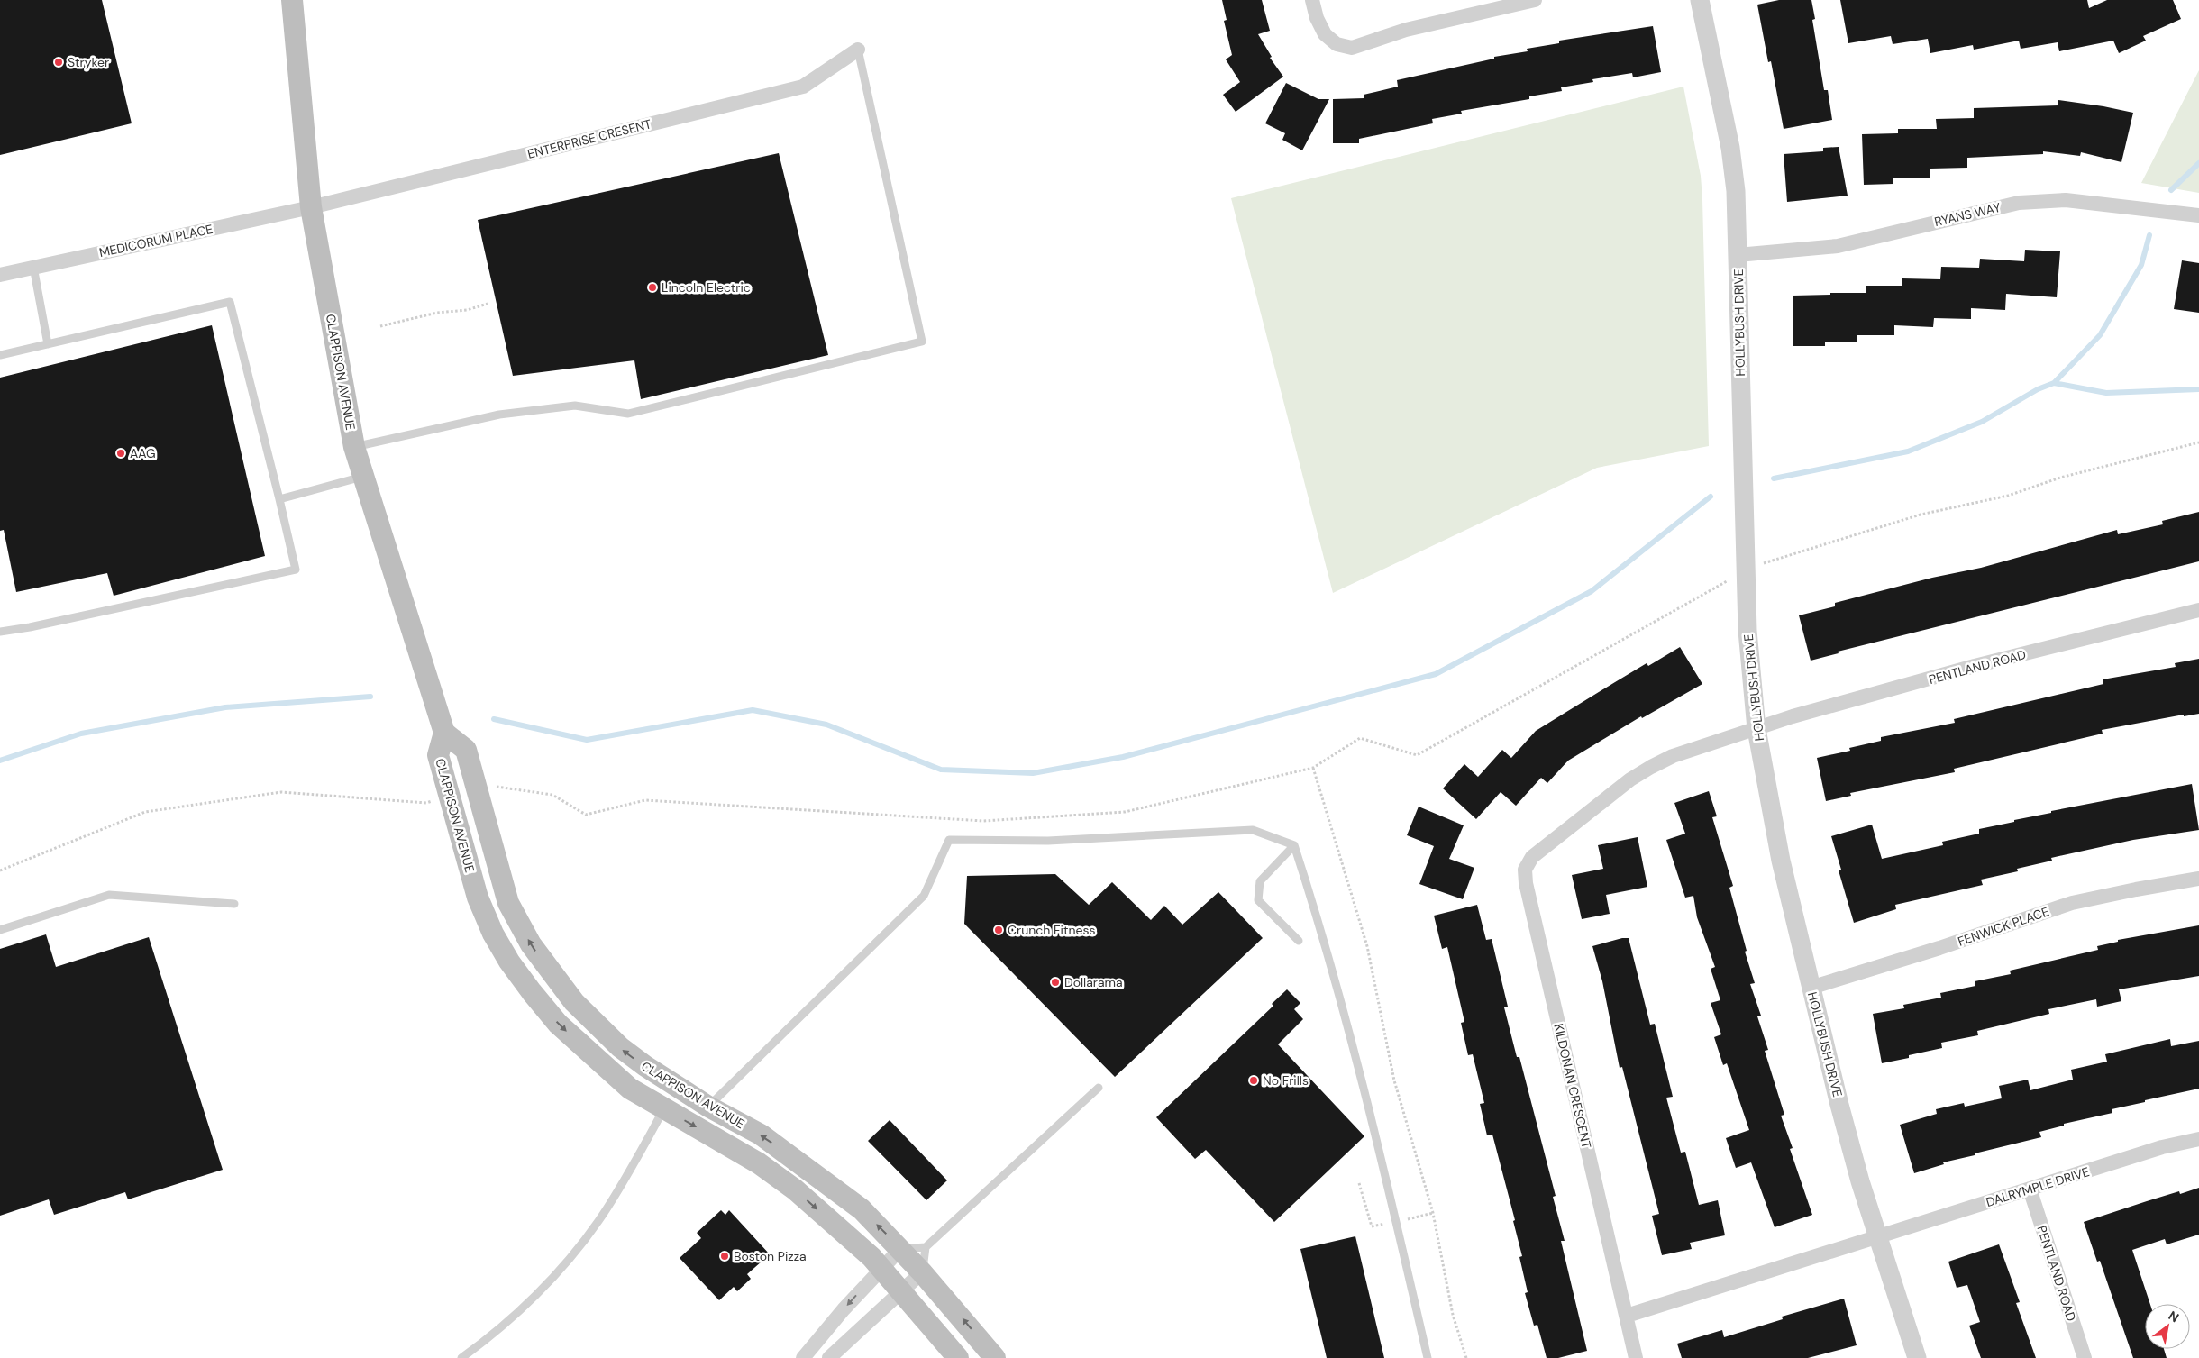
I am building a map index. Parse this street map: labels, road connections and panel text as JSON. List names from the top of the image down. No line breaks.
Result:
{"streets":{"main road":["CLAPPISON AVENUE"],"street":["ENTERPRISE CRESENT","RYANS WAY","MEDICORUM PLACE","HOLLYBUSH DRIVE","PENTLAND ROAD","FENWICK PLACE","KILDONAN CRESCENT","DALRYMPLE DRIVE"]},"crossings":[["ENTERPRISE CRESENT","MEDICORUM PLACE"],["ENTERPRISE CRESENT","CLAPPISON AVENUE"],["RYANS WAY","HOLLYBUSH DRIVE"],["MEDICORUM PLACE","CLAPPISON AVENUE"],["HOLLYBUSH DRIVE","PENTLAND ROAD"],["HOLLYBUSH DRIVE","FENWICK PLACE"],["HOLLYBUSH DRIVE","KILDONAN CRESCENT"],["HOLLYBUSH DRIVE","DALRYMPLE DRIVE"],["PENTLAND ROAD","KILDONAN CRESCENT"],["PENTLAND ROAD","DALRYMPLE DRIVE"]],"places":["Stryker","Lincoln Electric","AAG","Crunch Fitness","Dollarama","No Frills","Boston Pizza"],"north":"top right"}
